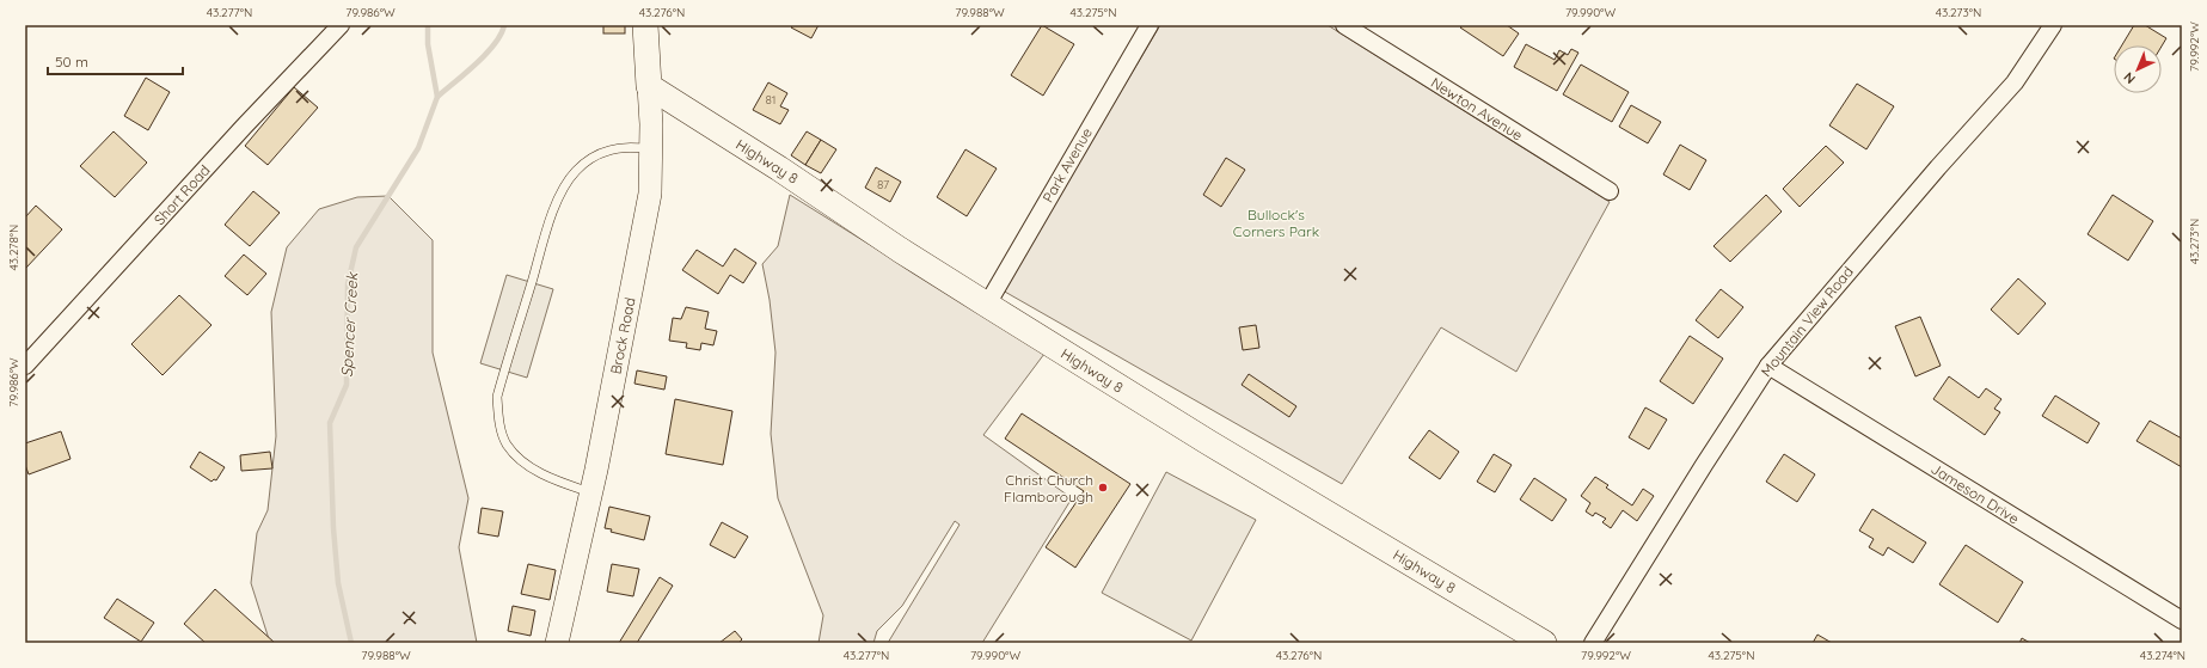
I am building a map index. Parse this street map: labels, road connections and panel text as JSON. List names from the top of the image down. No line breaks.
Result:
{"streets":{"main road":["Highway 8","Brock Road"],"street":["Newton Avenue","Park Avenue","Short Road","Mountain View Road","Jameson Drive"]},"crossings":[["Highway 8","Park Avenue"],["Highway 8","Brock Road"],["Mountain View Road","Jameson Drive"]],"water":["Spencer Creek"],"parks":["Bullock's Corners Park"],"places":["Christ Church Flamborough"],"house_numbers":["81","87"],"scale_bar":"50 m","north":"bottom left","coordinates":["43.277°N","79.986°W","43.276°N","79.988°W","43.275°N","79.990°W","43.273°N","79.992°W","43.278°N","43.274°N"]}
